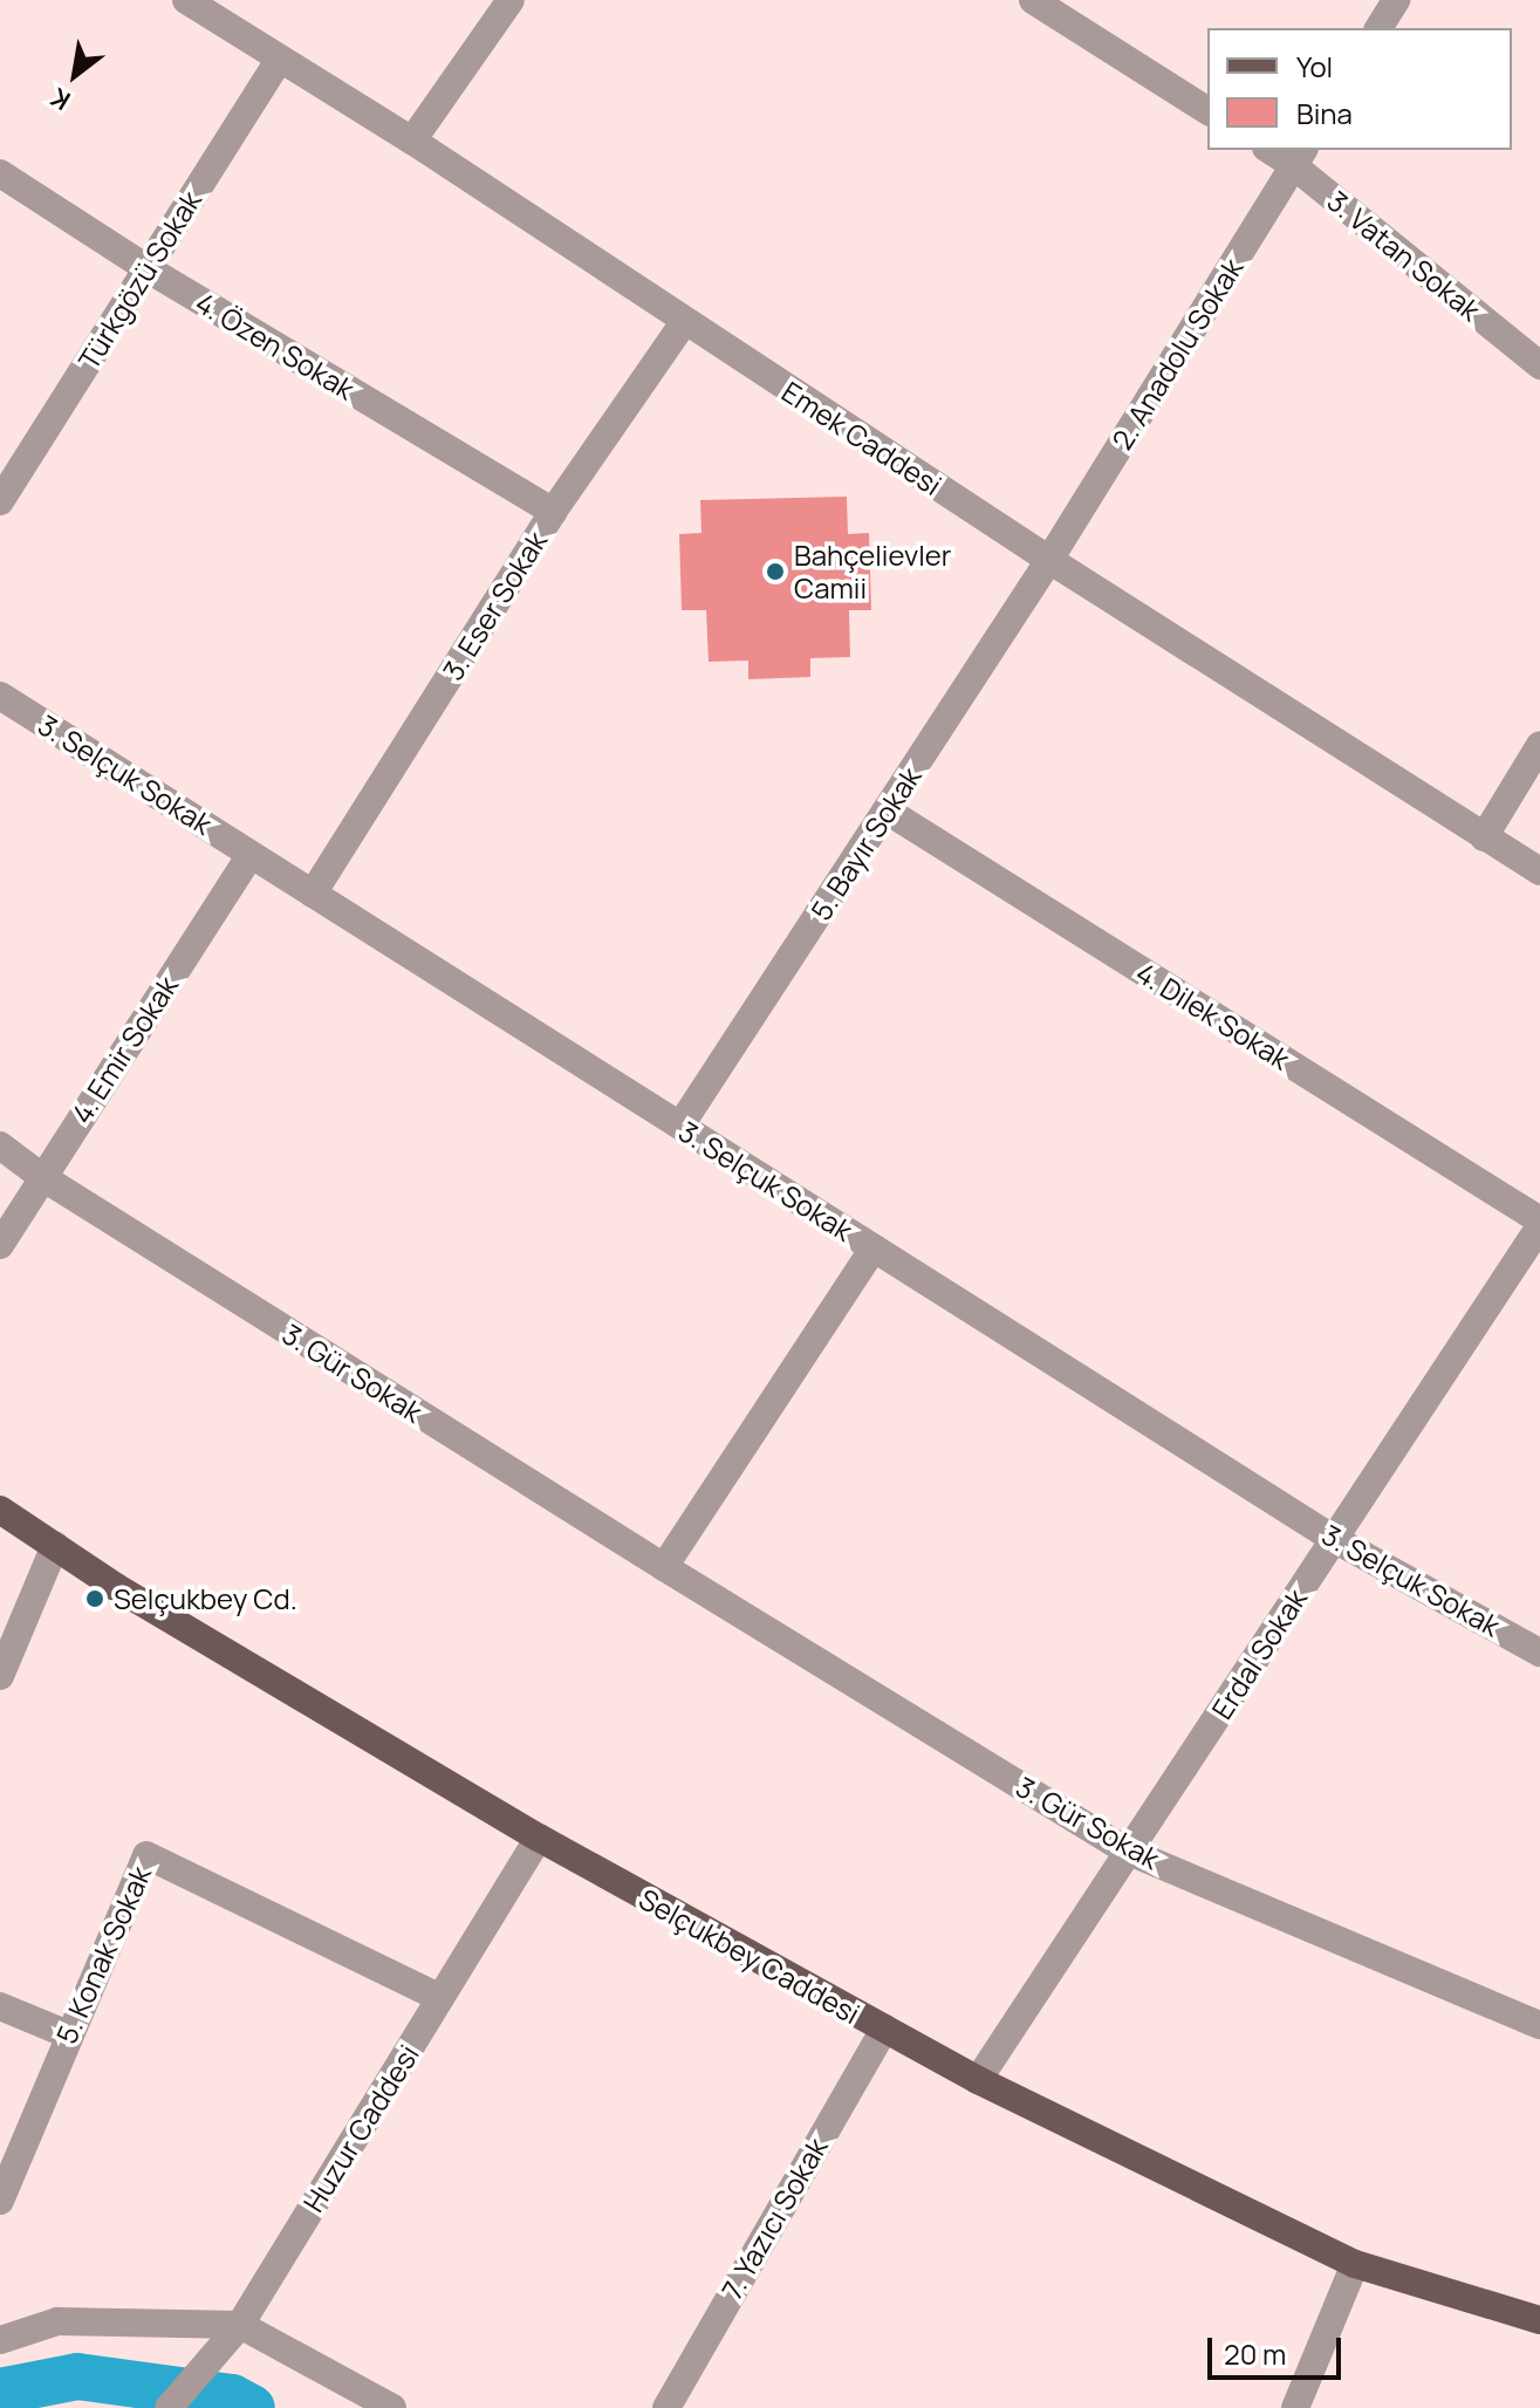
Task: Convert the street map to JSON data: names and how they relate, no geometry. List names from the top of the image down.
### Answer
{
  "streets": {
    "main road": ["Selçukbey Caddesi"],
    "street": [
      "3. Vatan Sokak",
      "Türkgözü Sokak",
      "4. Özen Sokak",
      "2. Anadolu Sokak",
      "Emek Caddesi",
      "3. Eser Sokak",
      "3. Selçuk Sokak",
      "5. Bayır Sokak",
      "4. Dilek Sokak",
      "4. Emir Sokak",
      "3. Gür Sokak",
      "Erdal Sokak",
      "5. Konak Sokak",
      "Huzur Caddesi",
      "7. Yazıcı Sokak"
    ]
  },
  "crossings": [
    ["3. Vatan Sokak", "2. Anadolu Sokak"],
    ["Türkgözü Sokak", "4. Özen Sokak"],
    ["Türkgözü Sokak", "Emek Caddesi"],
    ["4. Özen Sokak", "3. Eser Sokak"],
    ["2. Anadolu Sokak", "Emek Caddesi"],
    ["2. Anadolu Sokak", "5. Bayır Sokak"],
    ["Emek Caddesi", "3. Eser Sokak"],
    ["Emek Caddesi", "5. Bayır Sokak"],
    ["3. Eser Sokak", "3. Selçuk Sokak"],
    ["3. Selçuk Sokak", "5. Bayır Sokak"],
    ["3. Selçuk Sokak", "4. Emir Sokak"],
    ["3. Selçuk Sokak", "Erdal Sokak"],
    ["5. Bayır Sokak", "4. Dilek Sokak"],
    ["4. Dilek Sokak", "Erdal Sokak"],
    ["4. Emir Sokak", "3. Gür Sokak"],
    ["3. Gür Sokak", "Erdal Sokak"],
    ["Erdal Sokak", "Selçukbey Caddesi"],
    ["5. Konak Sokak", "Huzur Caddesi"],
    ["Selçukbey Caddesi", "Huzur Caddesi"],
    ["Selçukbey Caddesi", "7. Yazıcı Sokak"]
  ],
  "places": ["Bahçelievler Camii", "Selçukbey Cd."],
  "legend": ["Yol", "Bina"],
  "scale_bar": "20 m",
  "north": "bottom left"
}
